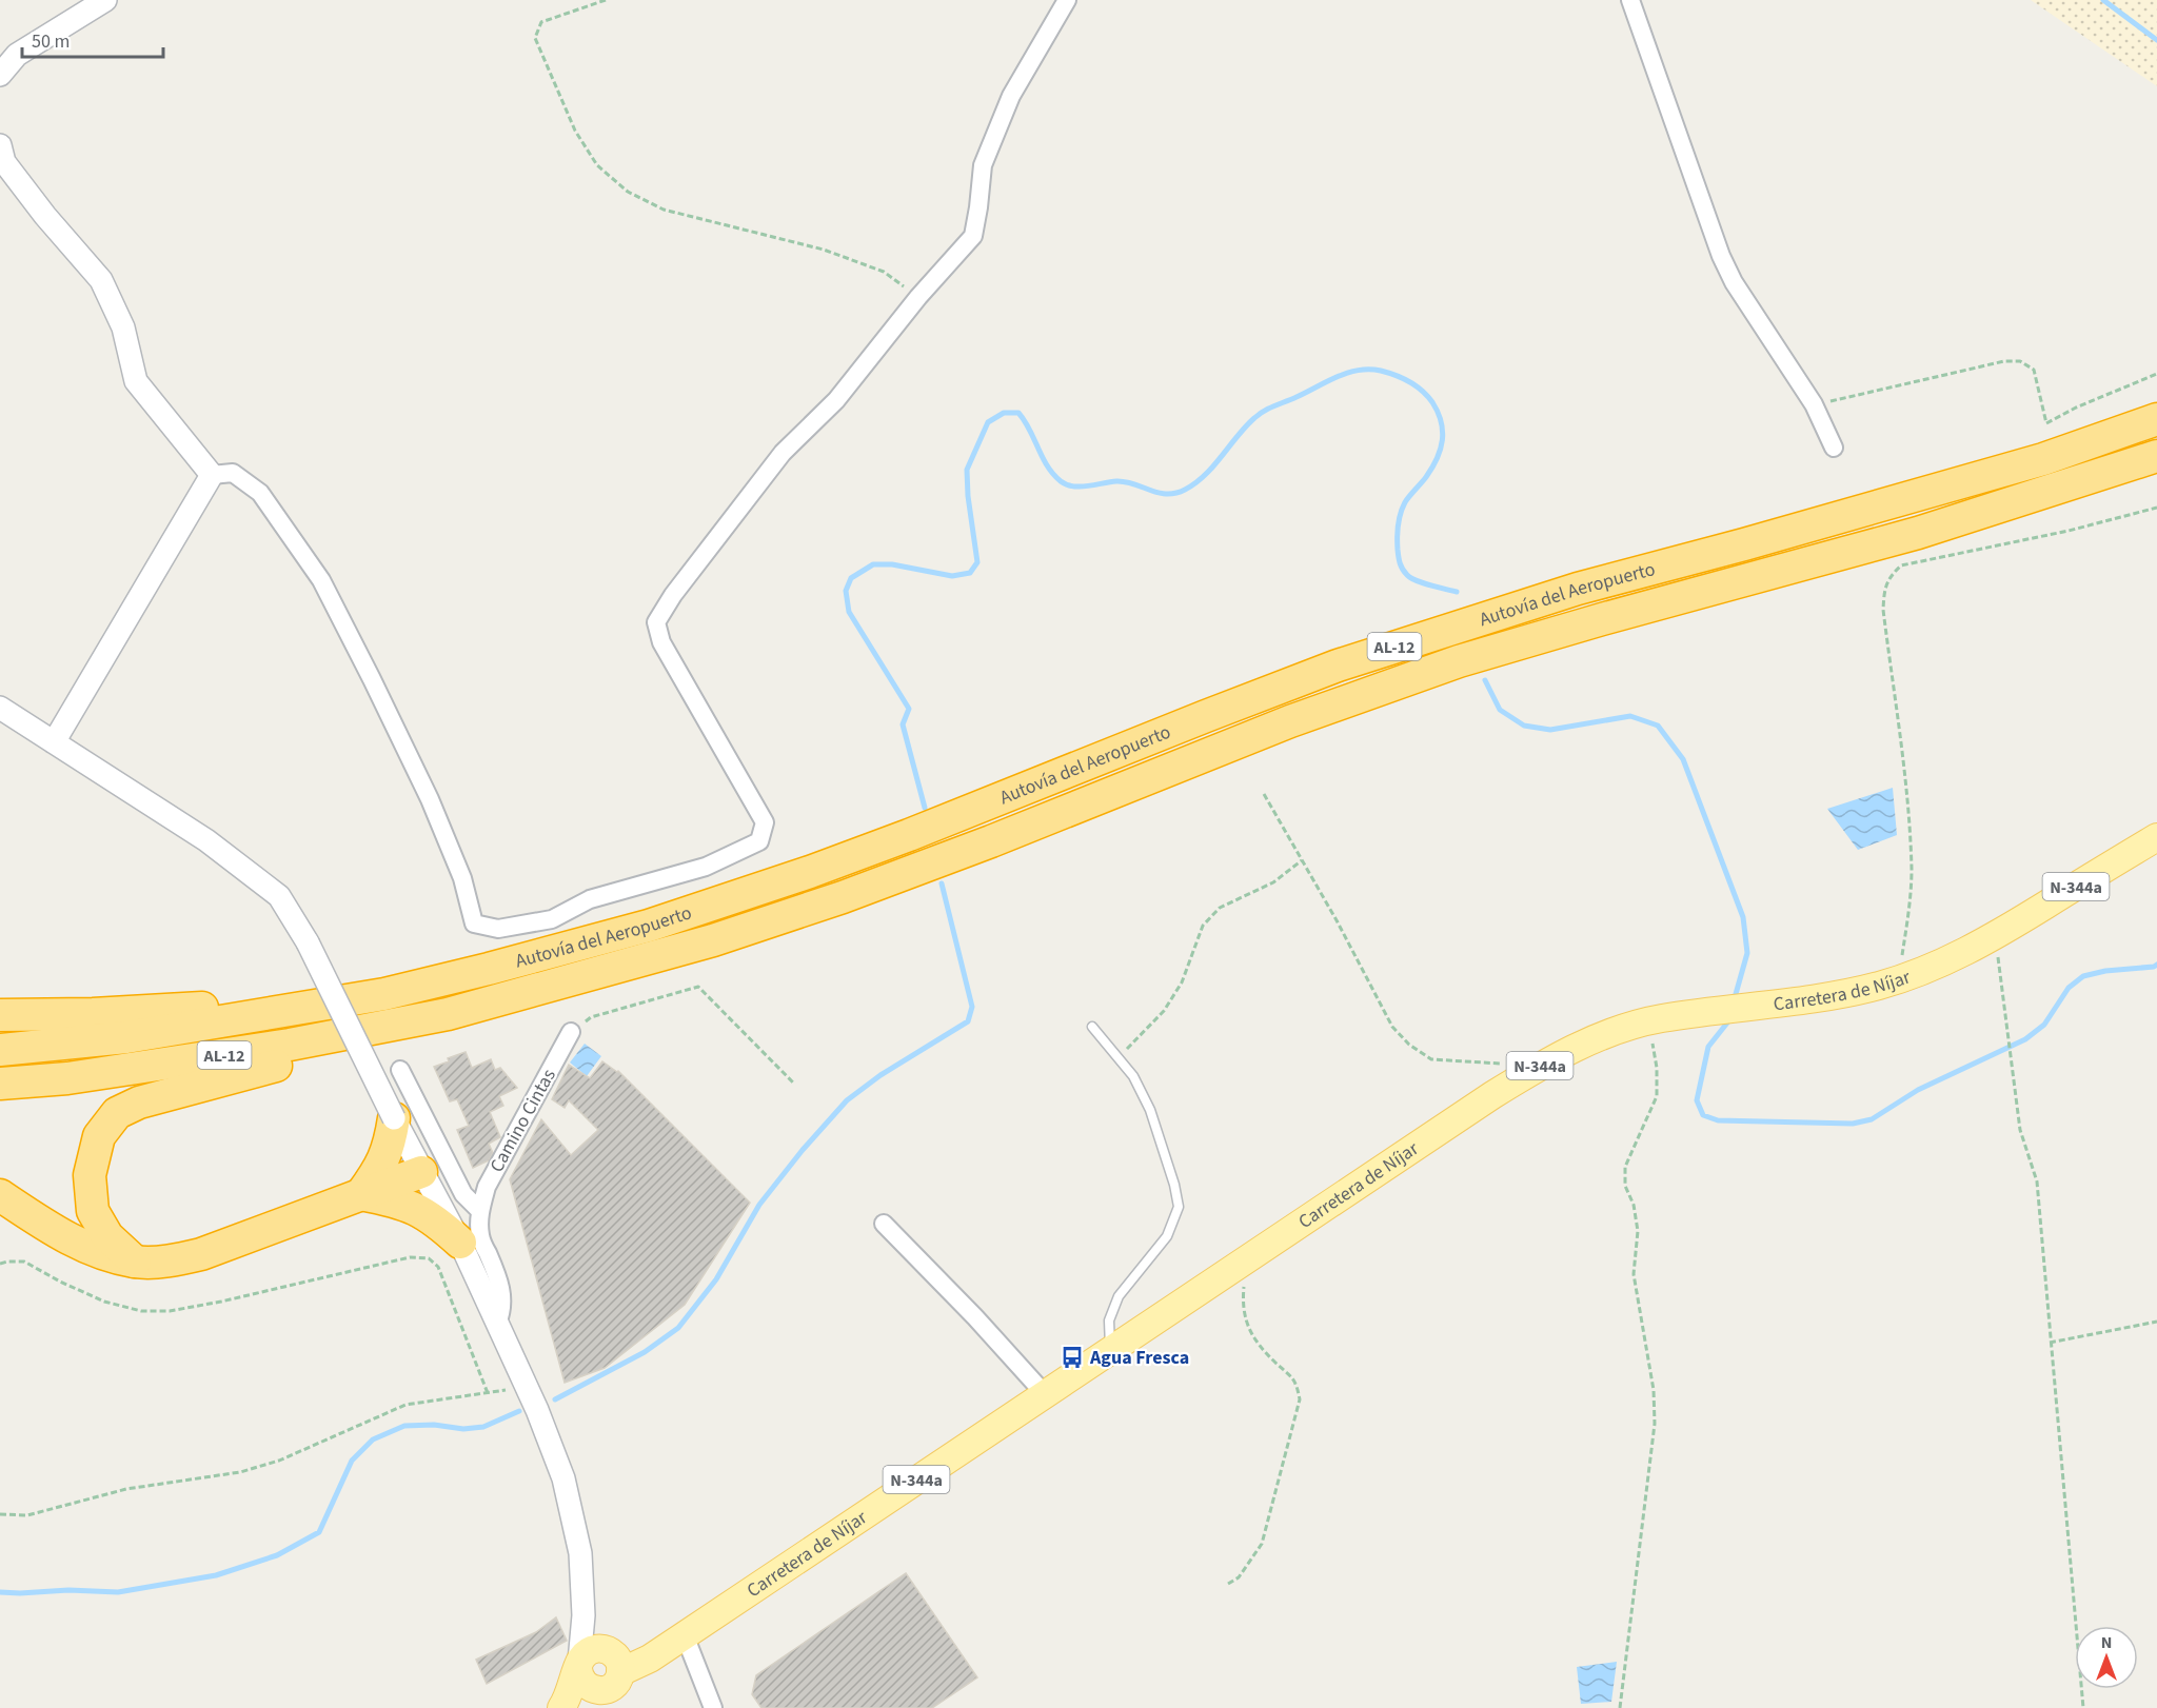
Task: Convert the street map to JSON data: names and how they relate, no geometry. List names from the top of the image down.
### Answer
{
  "streets": {
    "highway": ["Autovía del Aeropuerto", "AL-12"],
    "main road": ["N-344a", "Carretera de Níjar"],
    "street": ["Camino Cintas"]
  },
  "places": {
    "bus stop": ["Agua Fresca"]
  },
  "scale_bar": "50 m",
  "north": "top"
}
